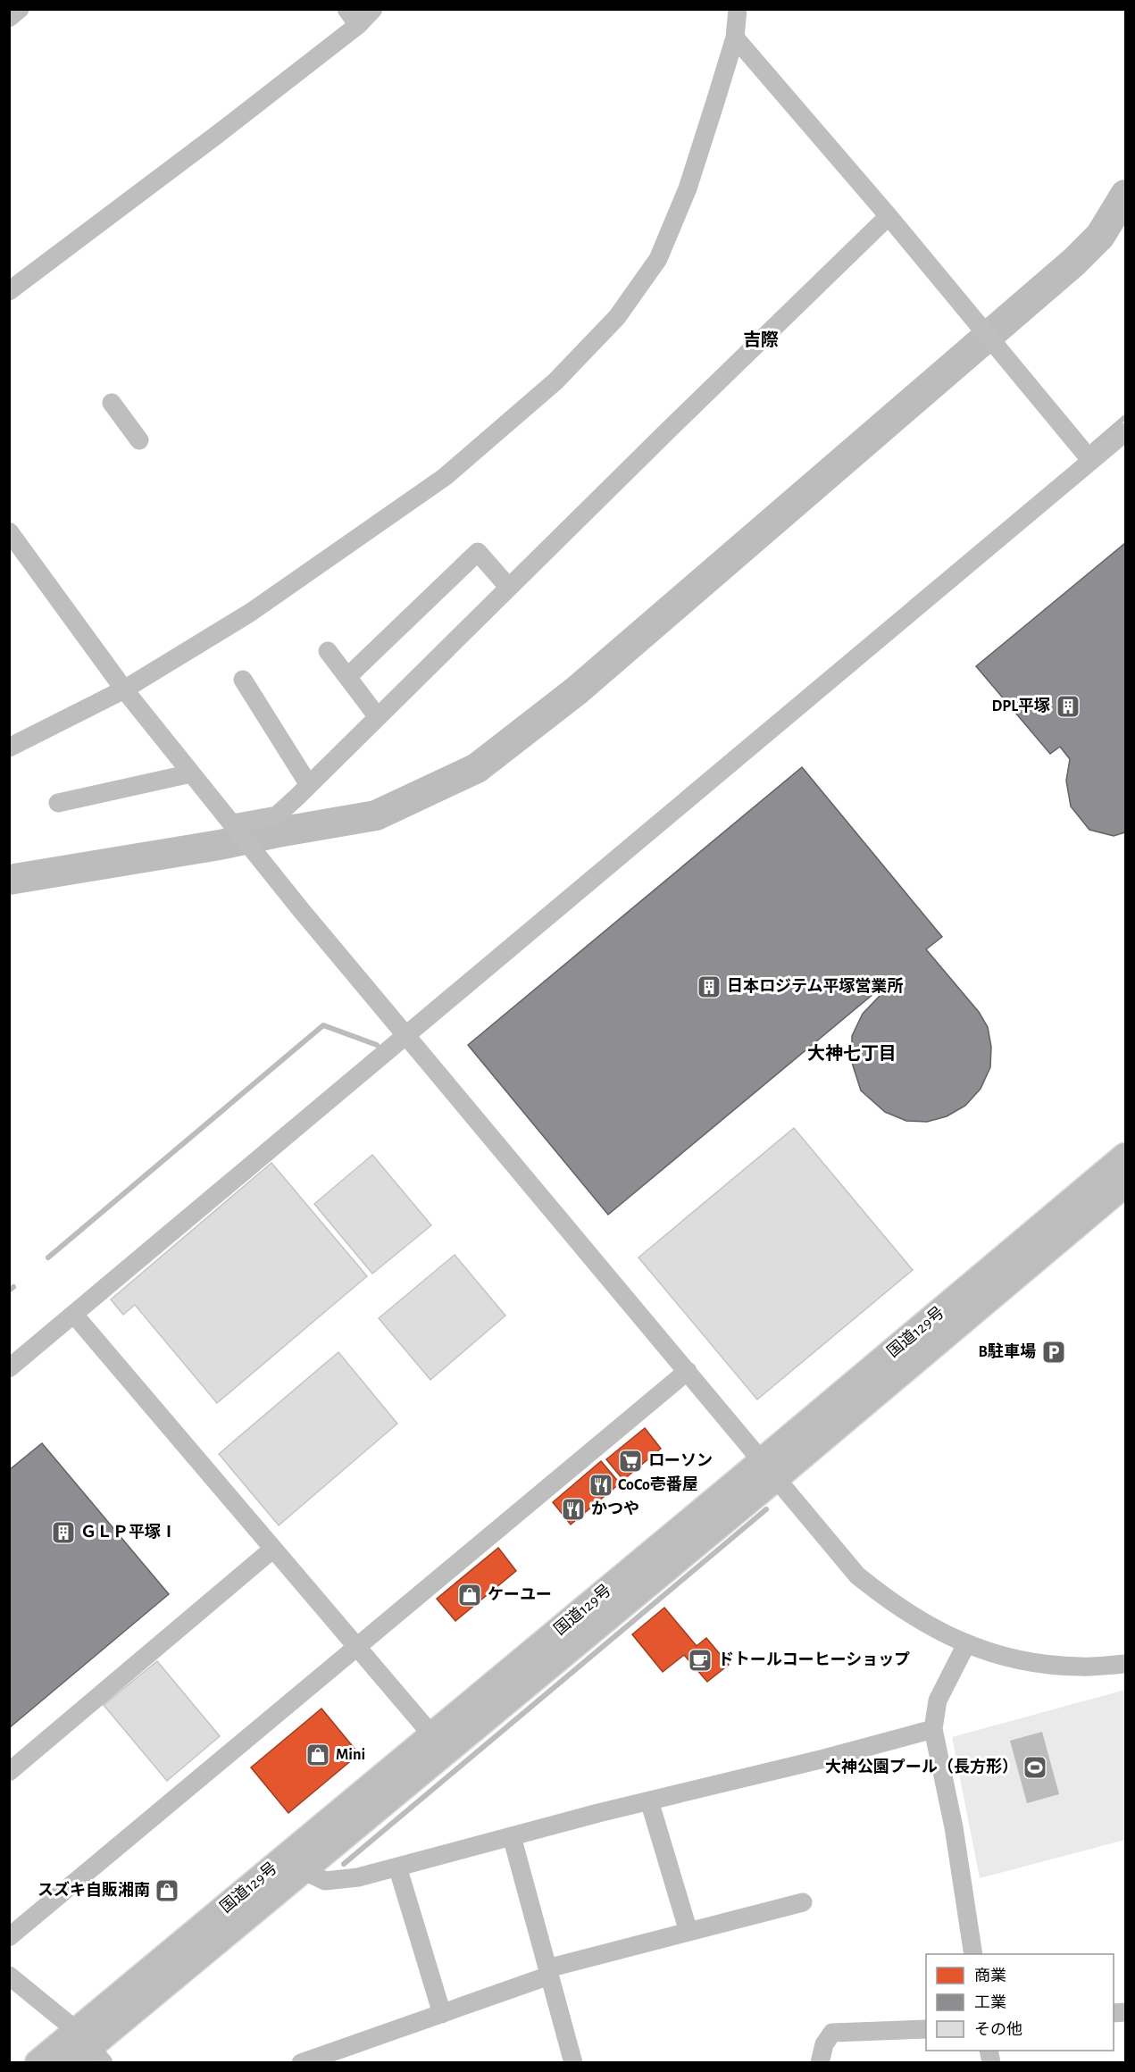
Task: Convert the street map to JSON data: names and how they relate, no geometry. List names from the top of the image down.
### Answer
{
  "streets": {
    "highway": ["国道129号"]
  },
  "districts": ["吉際", "大神七丁目"],
  "places": {
    "building": ["DPL平塚", "日本ロジテム平塚営業所", "ＧＬＰ平塚Ⅰ"],
    "parking": ["B駐車場"],
    "supermarket": ["ローソン"],
    "restaurant": ["CoCo壱番屋", "かつや"],
    "shop": ["ケーユー", "Mini", "スズキ自販湘南"],
    "cafe": ["ドトールコーヒーショップ"],
    "sports": ["大神公園プール（長方形）"]
  },
  "legend": ["商業", "工業", "その他"]
}
